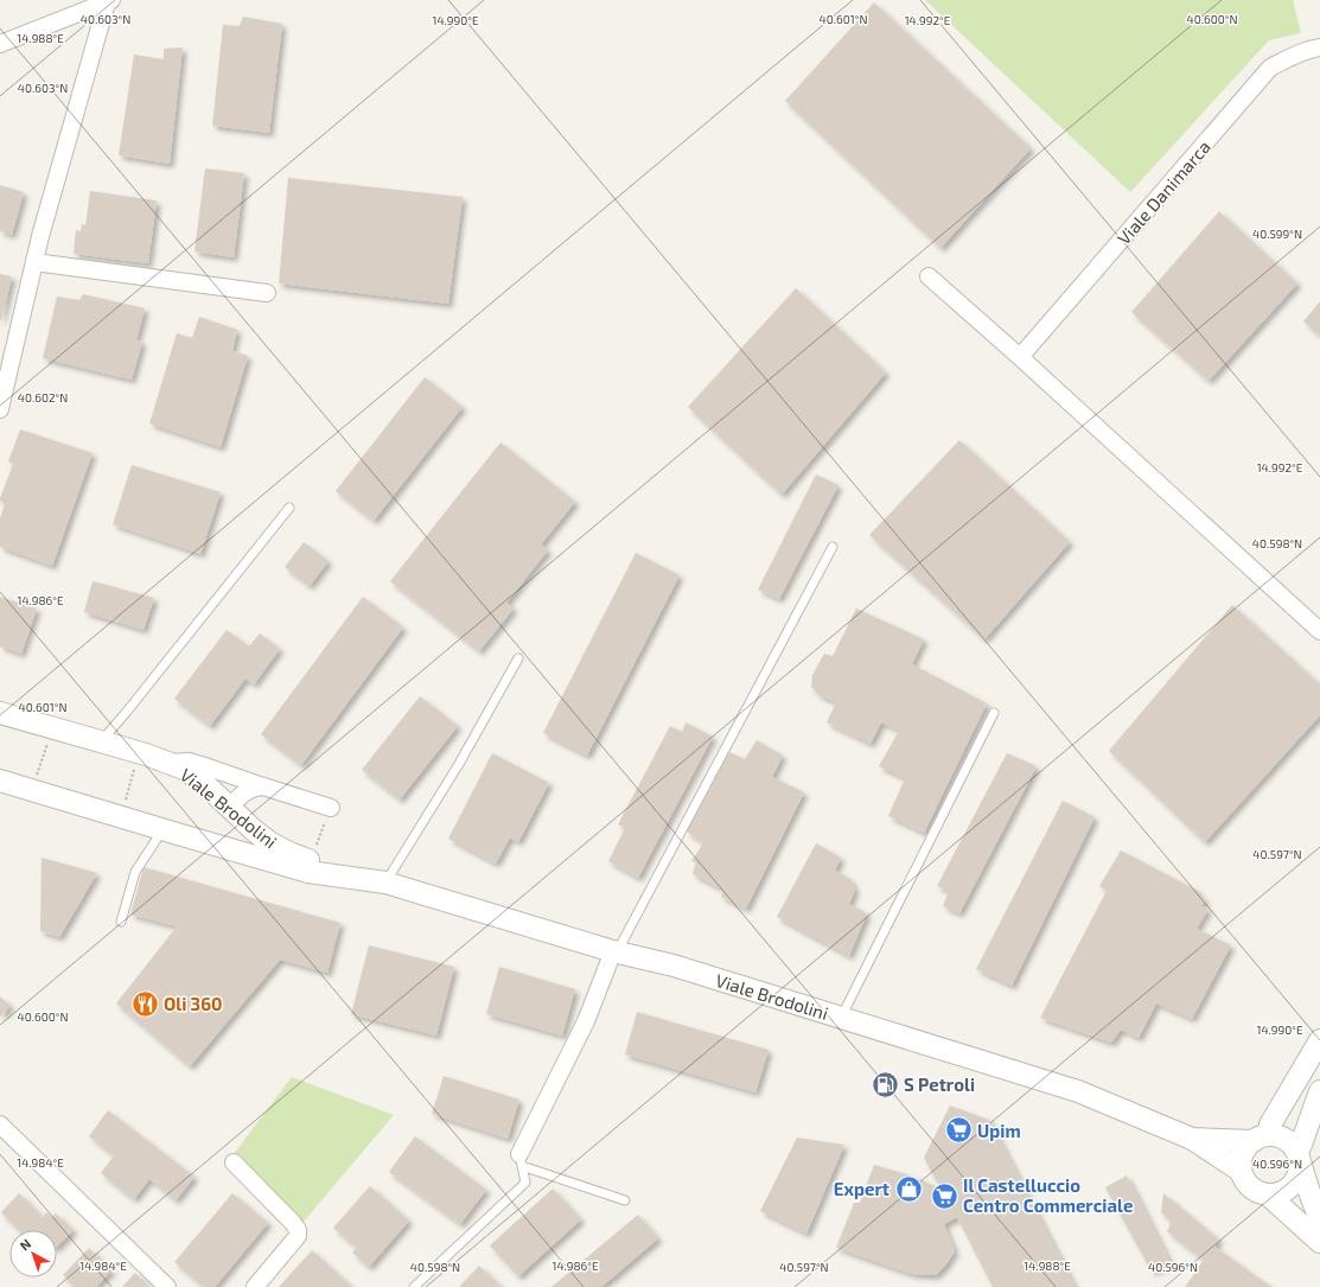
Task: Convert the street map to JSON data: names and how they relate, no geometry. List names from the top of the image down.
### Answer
{
  "streets": {
    "street": ["Viale Danimarca", "Viale Brodolini"]
  },
  "places": {
    "restaurant": ["Oli 360"],
    "fuel station": ["S Petroli"],
    "supermarket": ["Upim", "Il Castelluccio Centro Commerciale"],
    "shop": ["Expert"]
  },
  "north": "top left",
  "coordinates": [
    "40.603°N",
    "40.601°N",
    "40.600°N",
    "14.992°E",
    "14.990°E",
    "14.988°E",
    "40.599°N",
    "40.602°N",
    "40.598°N",
    "14.986°E",
    "40.597°N",
    "14.984°E",
    "40.596°N"
  ]
}
